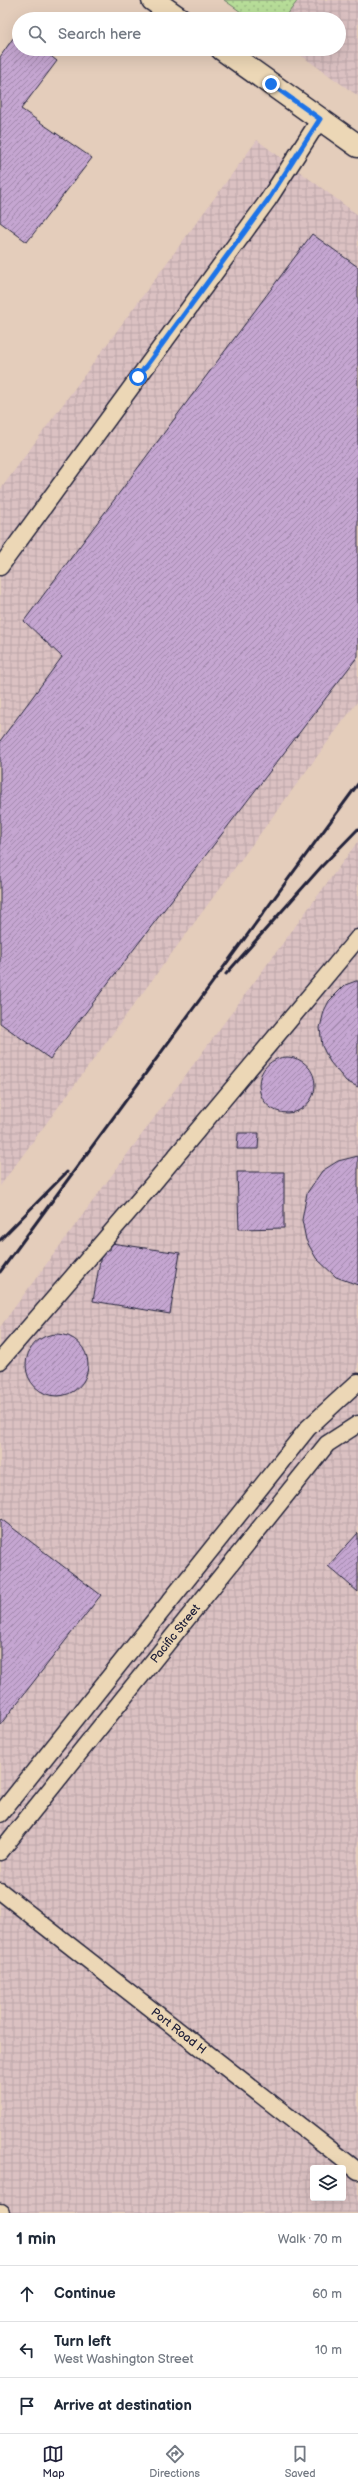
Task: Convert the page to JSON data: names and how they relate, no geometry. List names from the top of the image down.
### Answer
{
  "streets": {
    "lane": ["Pacific Street", "Port Road H"]
  },
  "page": {
    "search": "Search here",
    "heading": ["1 min", "Walk · 70 m"],
    "list": [
      ["Continue", "60 m"],
      ["Turn left", "West Washington Street", "10 m"],
      "Arrive at destination"
    ],
    "nav": ["Map", "Directions", "Saved"]
  }
}
